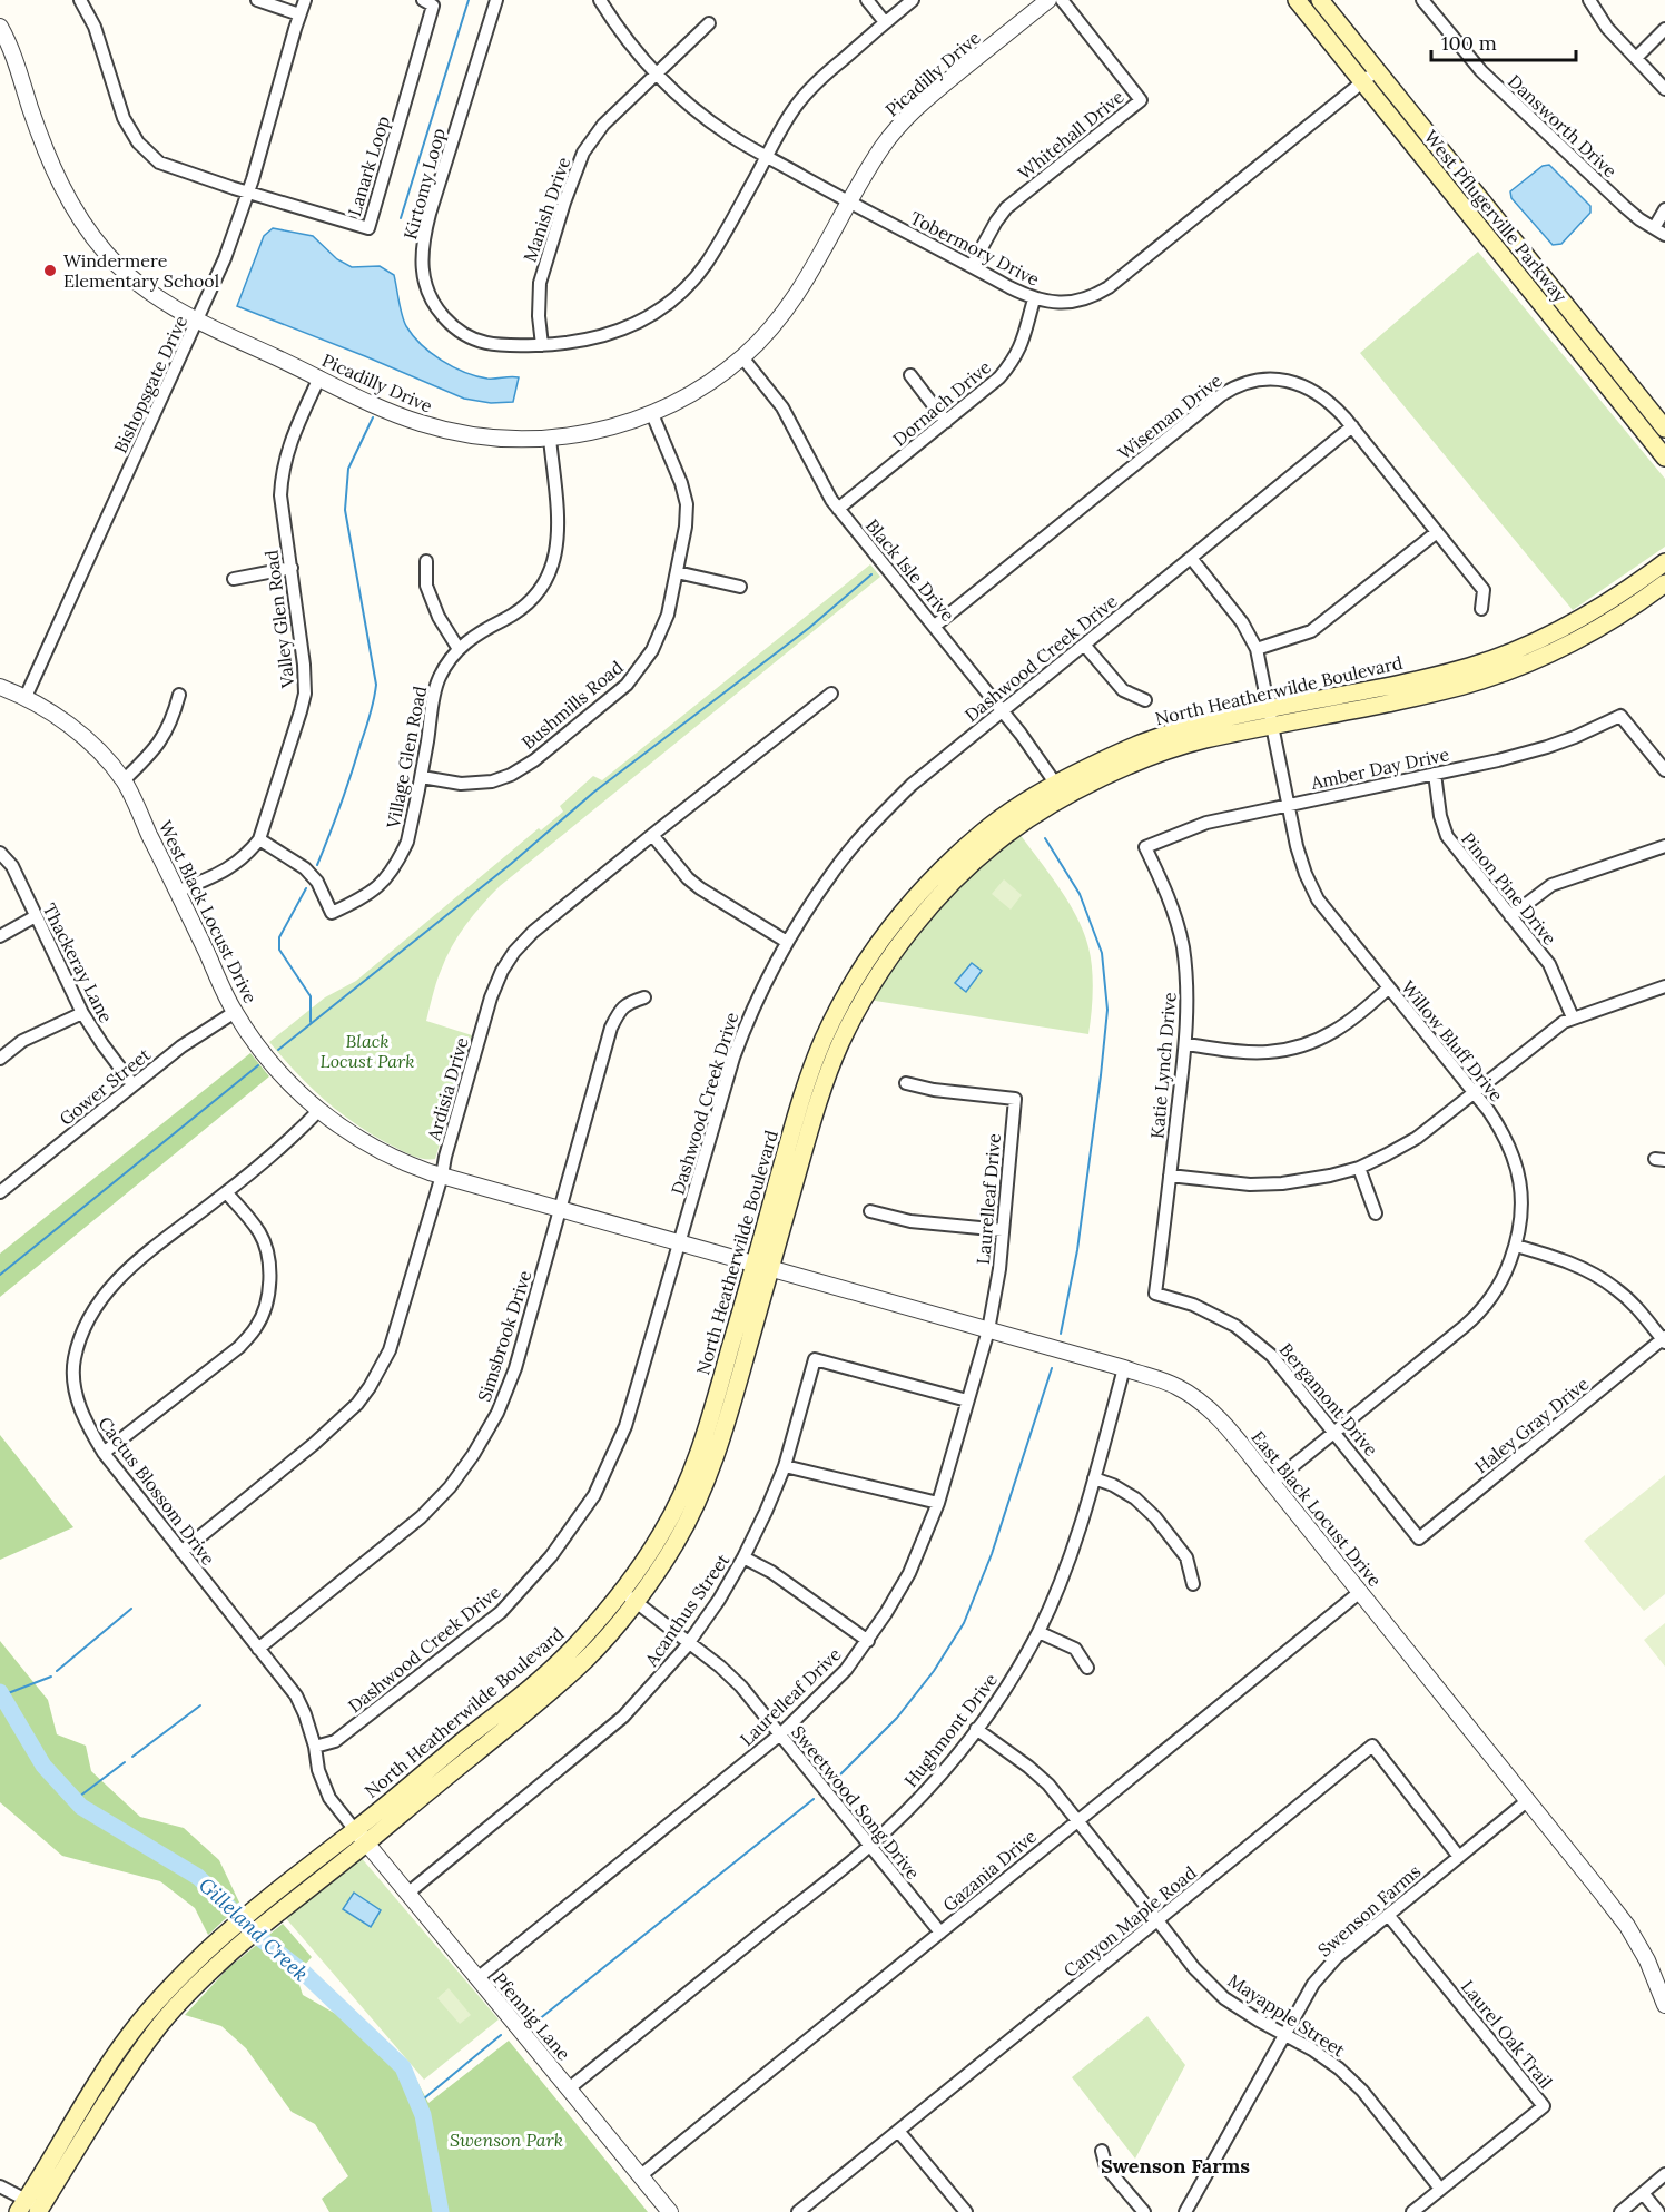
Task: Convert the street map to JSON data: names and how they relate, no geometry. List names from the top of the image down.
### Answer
{
  "streets": {
    "main road": ["West Pflugerville Parkway", "North Heatherwilde Boulevard"],
    "street": [
      "Picadilly Drive",
      "Dansworth Drive",
      "Whitehall Drive",
      "Lanark Loop",
      "Kirtomy Loop",
      "Manish Drive",
      "Tobermory Drive",
      "Bishopsgate Drive",
      "Dornach Drive",
      "Wiseman Drive",
      "Black Isle Drive",
      "Valley Glen Road",
      "Dashwood Creek Drive",
      "Bushmills Road",
      "Village Glen Road",
      "Amber Day Drive",
      "Pinon Pine Drive",
      "West Black Locust Drive",
      "Thackeray Lane",
      "Willow Bluff Drive",
      "Katie Lynch Drive",
      "Gower Street",
      "Ardisia Drive",
      "Laurelleaf Drive",
      "Simsbrook Drive",
      "Bergamont Drive",
      "Haley Gray Drive",
      "Cactus Blossom Drive",
      "East Black Locust Drive",
      "Acanthus Street",
      "Hughmont Drive",
      "Sweetwood Song Drive",
      "Gazania Drive",
      "Swenson Farms",
      "Canyon Maple Road",
      "Mayapple Street",
      "Pfennig Lane",
      "Laurel Oak Trail"
    ]
  },
  "crossings": [
    ["Picadilly Drive", "Tobermory Drive"],
    ["Picadilly Drive", "Bishopsgate Drive"],
    ["Picadilly Drive", "Black Isle Drive"],
    ["Picadilly Drive", "Valley Glen Road"],
    ["Picadilly Drive", "Bushmills Road"],
    ["Picadilly Drive", "Village Glen Road"],
    ["Whitehall Drive", "Tobermory Drive"],
    ["Lanark Loop", "Bishopsgate Drive"],
    ["Kirtomy Loop", "Manish Drive"],
    ["Kirtomy Loop", "Tobermory Drive"],
    ["Manish Drive", "Tobermory Drive"],
    ["West Pflugerville Parkway", "Tobermory Drive"],
    ["Tobermory Drive", "Dornach Drive"],
    ["Bishopsgate Drive", "West Black Locust Drive"],
    ["Dornach Drive", "Black Isle Drive"],
    ["Wiseman Drive", "Black Isle Drive"],
    ["Wiseman Drive", "Dashwood Creek Drive"],
    ["Black Isle Drive", "Dashwood Creek Drive"],
    ["Black Isle Drive", "North Heatherwilde Boulevard"],
    ["Valley Glen Road", "Village Glen Road"],
    ["Valley Glen Road", "West Black Locust Drive"],
    ["Dashwood Creek Drive", "West Black Locust Drive"],
    ["Dashwood Creek Drive", "Willow Bluff Drive"],
    ["Dashwood Creek Drive", "Cactus Blossom Drive"],
    ["North Heatherwilde Boulevard", "West Black Locust Drive"],
    ["North Heatherwilde Boulevard", "Willow Bluff Drive"],
    ["North Heatherwilde Boulevard", "Cactus Blossom Drive"],
    ["North Heatherwilde Boulevard", "East Black Locust Drive"],
    ["North Heatherwilde Boulevard", "Sweetwood Song Drive"],
    ["North Heatherwilde Boulevard", "Pfennig Lane"],
    ["Bushmills Road", "Village Glen Road"],
    ["Amber Day Drive", "Pinon Pine Drive"],
    ["Amber Day Drive", "Willow Bluff Drive"],
    ["Amber Day Drive", "Katie Lynch Drive"],
    ["West Black Locust Drive", "Gower Street"],
    ["West Black Locust Drive", "Ardisia Drive"],
    ["West Black Locust Drive", "Simsbrook Drive"],
    ["West Black Locust Drive", "Cactus Blossom Drive"],
    ["West Black Locust Drive", "East Black Locust Drive"],
    ["Thackeray Lane", "Gower Street"],
    ["Willow Bluff Drive", "Bergamont Drive"],
    ["Willow Bluff Drive", "East Black Locust Drive"],
    ["Katie Lynch Drive", "Bergamont Drive"],
    ["Ardisia Drive", "Cactus Blossom Drive"],
    ["Laurelleaf Drive", "East Black Locust Drive"],
    ["Laurelleaf Drive", "Acanthus Street"],
    ["Laurelleaf Drive", "Sweetwood Song Drive"],
    ["Laurelleaf Drive", "Pfennig Lane"],
    ["Simsbrook Drive", "Cactus Blossom Drive"],
    ["Bergamont Drive", "Haley Gray Drive"],
    ["Cactus Blossom Drive", "Pfennig Lane"],
    ["East Black Locust Drive", "Hughmont Drive"],
    ["East Black Locust Drive", "Gazania Drive"],
    ["East Black Locust Drive", "Swenson Farms"],
    ["Acanthus Street", "Sweetwood Song Drive"],
    ["Acanthus Street", "Pfennig Lane"],
    ["Hughmont Drive", "Sweetwood Song Drive"],
    ["Hughmont Drive", "Mayapple Street"],
    ["Hughmont Drive", "Pfennig Lane"],
    ["Sweetwood Song Drive", "Gazania Drive"],
    ["Gazania Drive", "Mayapple Street"],
    ["Gazania Drive", "Pfennig Lane"],
    ["Swenson Farms", "Canyon Maple Road"],
    ["Swenson Farms", "Mayapple Street"],
    ["Swenson Farms", "Laurel Oak Trail"],
    ["Canyon Maple Road", "Mayapple Street"],
    ["Mayapple Street", "Laurel Oak Trail"]
  ],
  "districts": ["Swenson Farms"],
  "water": ["Gilleland Creek"],
  "parks": ["Black Locust Park", "Swenson Park"],
  "places": ["Windermere Elementary School"],
  "scale_bar": "100 m"
}
